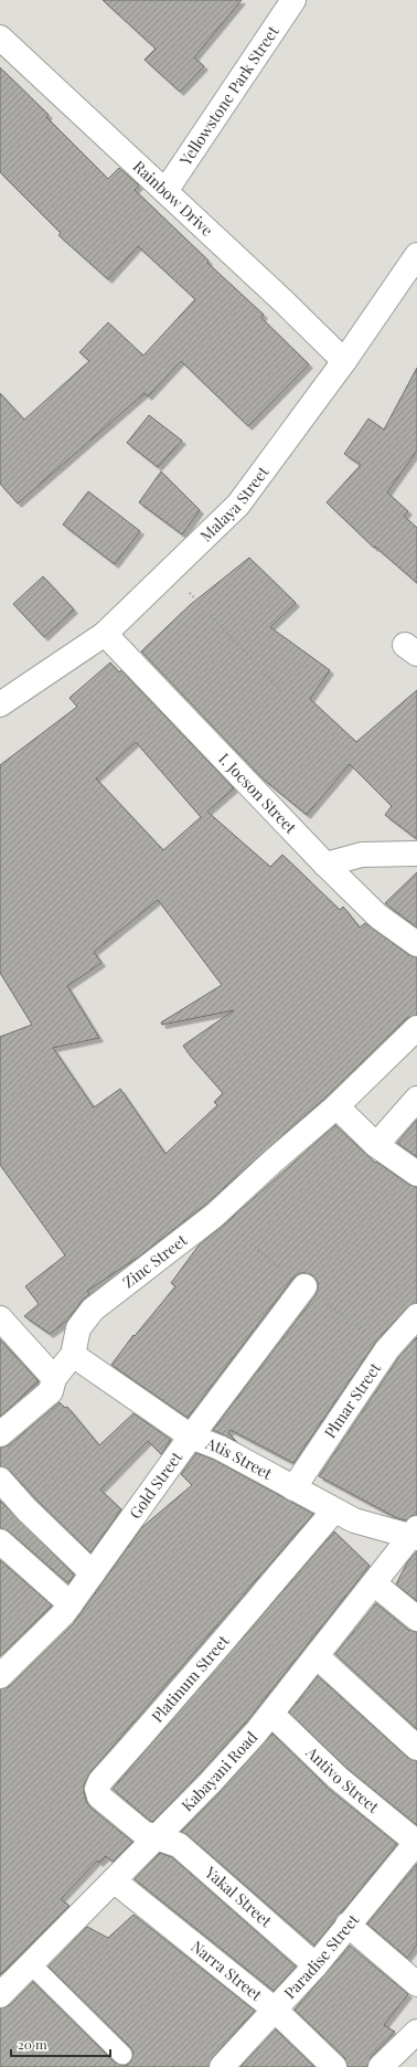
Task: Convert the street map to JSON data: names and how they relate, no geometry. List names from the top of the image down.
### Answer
{
  "streets": {
    "street": [
      "Yellowstone Park Street",
      "Rainbow Drive",
      "Malaya Street",
      "I. Jocson Street",
      "Zinc Street",
      "Plmar Street",
      "Atis Street",
      "Gold Street",
      "Platinum Street",
      "Kabayani Road",
      "Antivo Street",
      "Yakal Street",
      "Paradise Street",
      "Narra Street"
    ]
  },
  "crossings": [
    ["Yellowstone Park Street", "Rainbow Drive"],
    ["Rainbow Drive", "Malaya Street"],
    ["Malaya Street", "I. Jocson Street"],
    ["Zinc Street", "Atis Street"],
    ["Plmar Street", "Atis Street"],
    ["Atis Street", "Gold Street"],
    ["Atis Street", "Platinum Street"],
    ["Atis Street", "Kabayani Road"],
    ["Platinum Street", "Kabayani Road"],
    ["Platinum Street", "Yakal Street"],
    ["Kabayani Road", "Antivo Street"],
    ["Kabayani Road", "Yakal Street"],
    ["Kabayani Road", "Narra Street"],
    ["Antivo Street", "Paradise Street"],
    ["Yakal Street", "Paradise Street"],
    ["Paradise Street", "Narra Street"]
  ],
  "scale_bar": "20 m"
}
